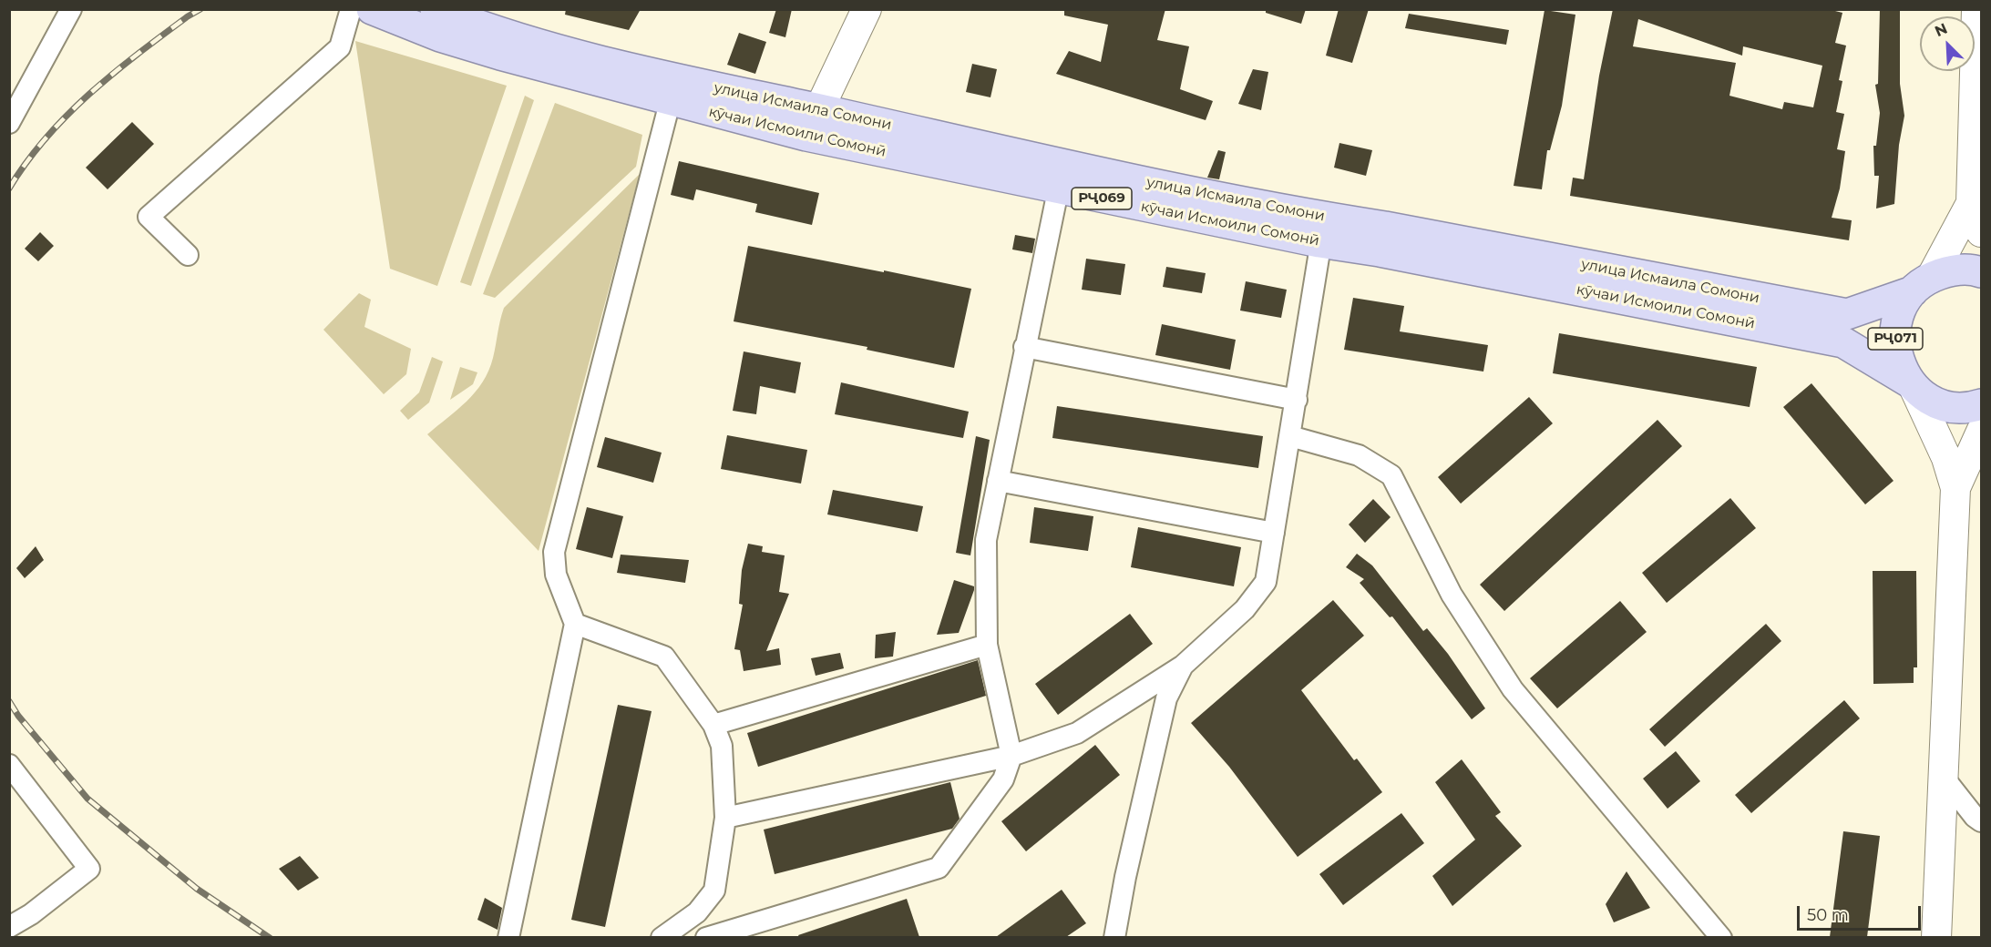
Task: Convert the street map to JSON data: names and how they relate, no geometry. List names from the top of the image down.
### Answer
{
  "streets": {
    "main road": [
      "улица Исмаила Сомони",
      "кӯчаи Исмоили Сомонӣ",
      "РҶ069",
      "РҶ071"
    ]
  },
  "crossings": [
    ["улица Исмаила Сомони", "кӯчаи Исмоили Сомонӣ"],
    ["улица Исмаила Сомони", "РҶ071"],
    ["кӯчаи Исмоили Сомонӣ", "РҶ071"]
  ],
  "scale_bar": "50 m",
  "north": "top left"
}
